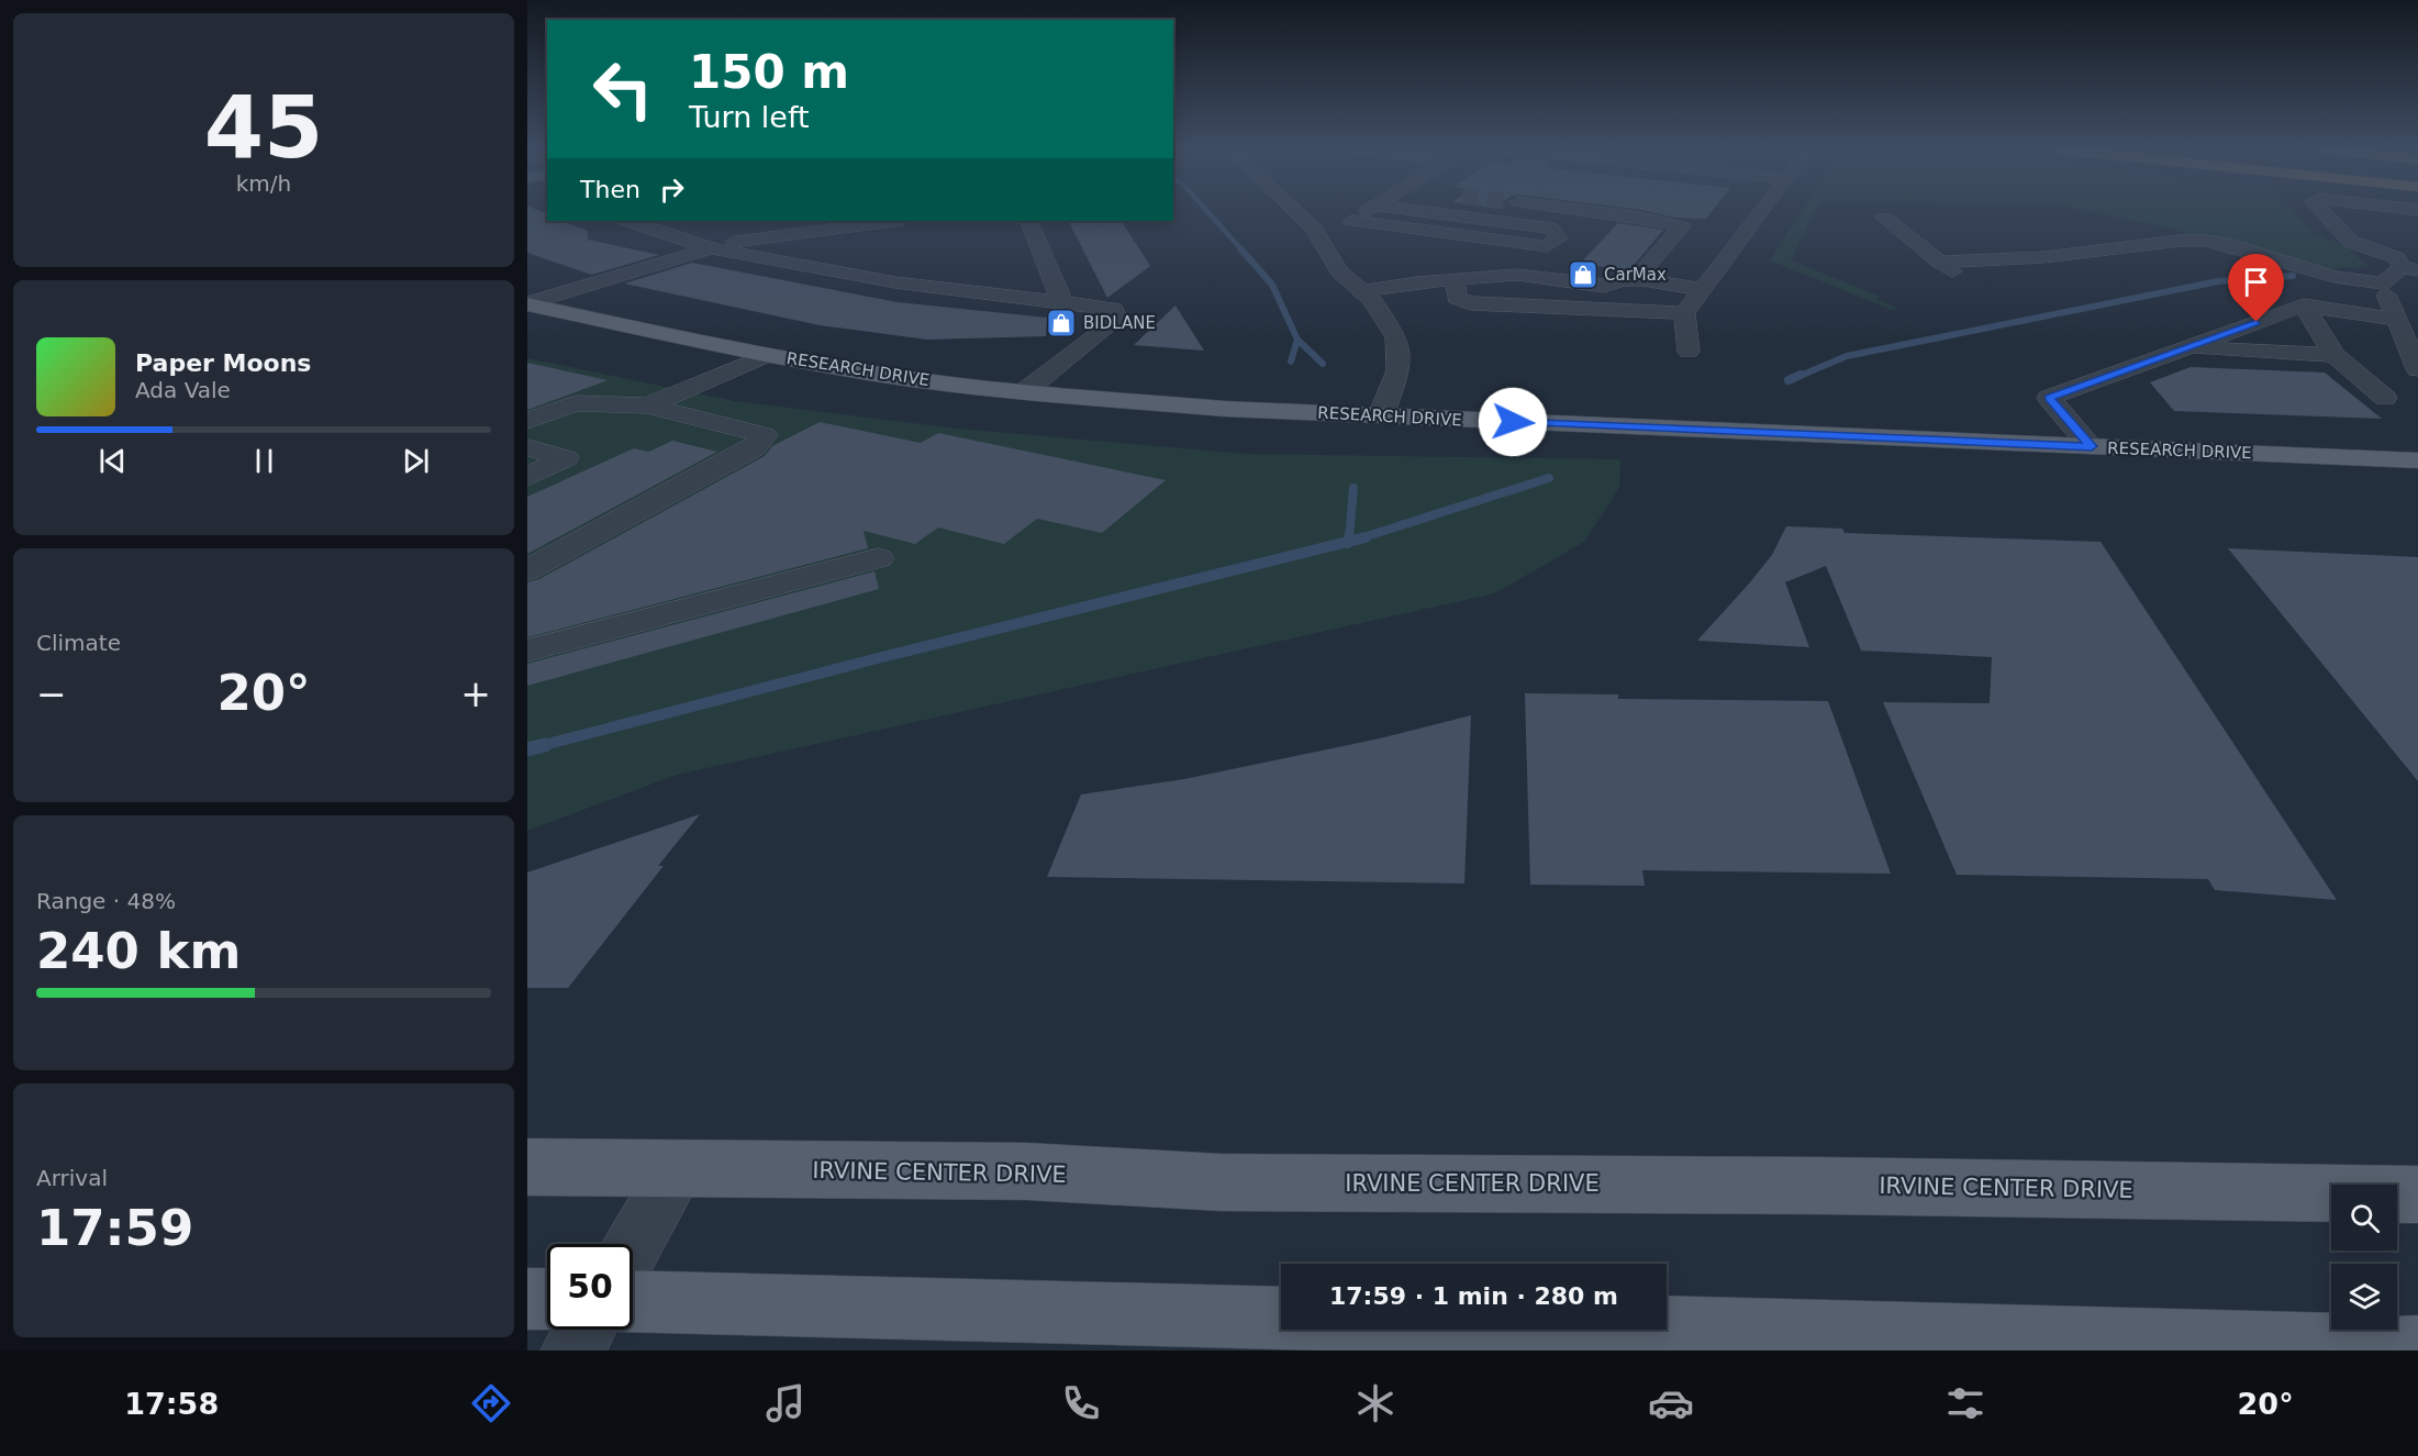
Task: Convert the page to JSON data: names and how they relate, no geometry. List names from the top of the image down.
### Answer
{
  "streets": {
    "main road": ["RESEARCH DRIVE", "IRVINE CENTER DRIVE"]
  },
  "places": {
    "shop": ["CarMax", "BIDLANE"]
  },
  "page": {
    "tile": [
      ["45", "km/h"],
      "Climate",
      ["Range · 48%", "240 km"],
      ["Arrival", "17:59"]
    ],
    "turn": ["150 m", "Turn left"],
    "then": "Then",
    "song": ["Paper Moons", "Ada Vale"],
    "heat": ["−", "20°", "+"],
    "limit": "50",
    "trip": "17:59 · 1 min · 280 m",
    "tabs": ["17:58", "20°"]
  }
}
